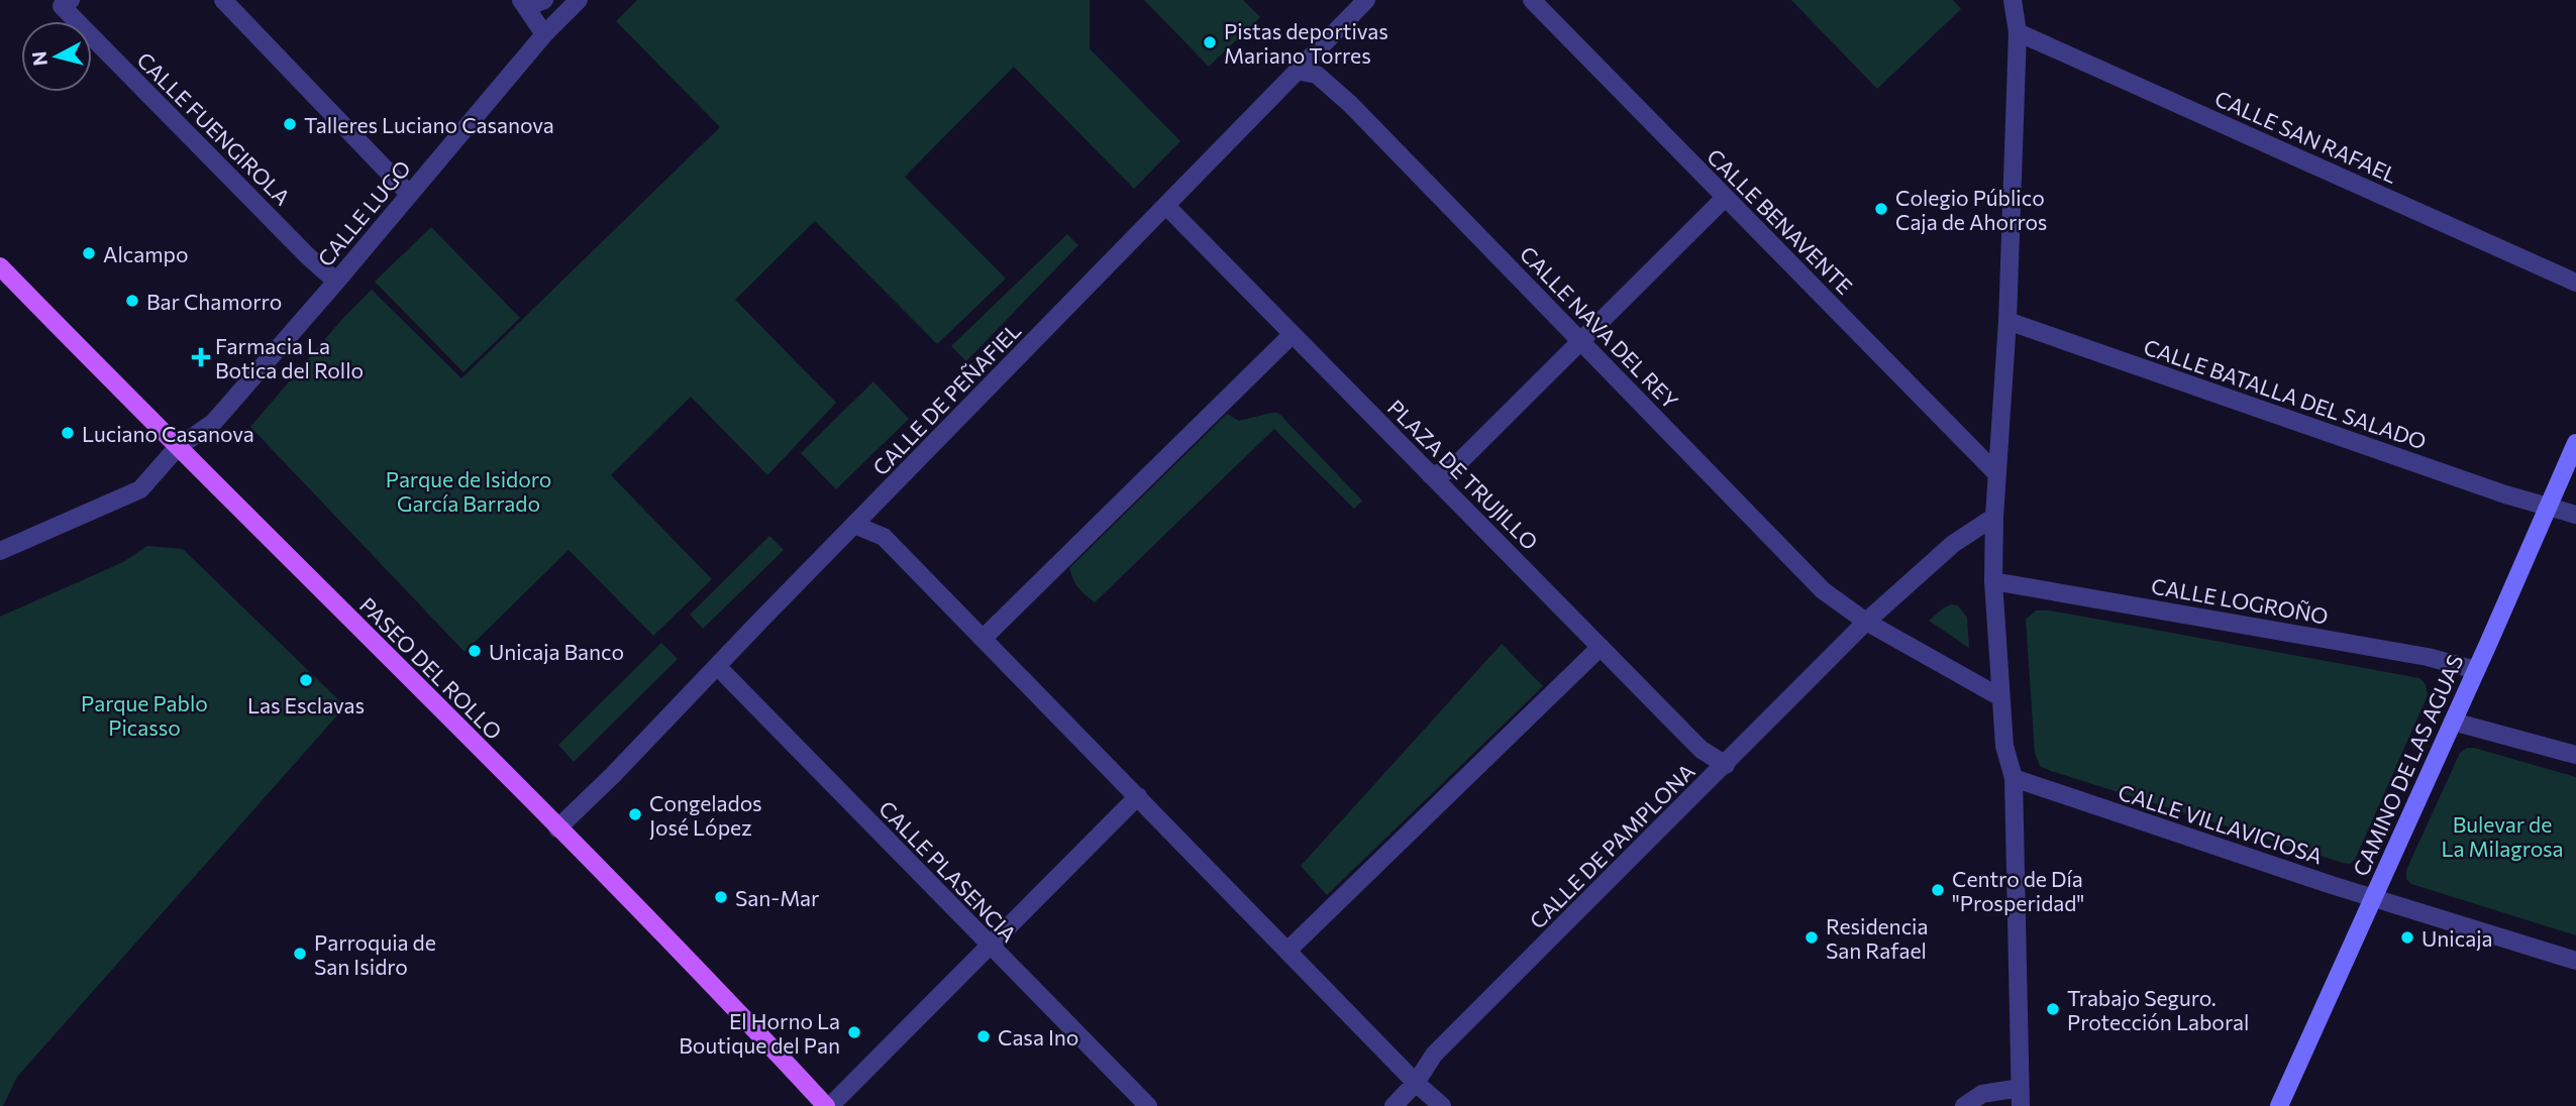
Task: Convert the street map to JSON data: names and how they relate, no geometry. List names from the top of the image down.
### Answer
{
  "streets": {
    "main road": ["PASEO DEL ROLLO", "CAMINO DE LAS AGUAS"],
    "street": [
      "CALLE FUENGIROLA",
      "CALLE SAN RAFAEL",
      "CALLE LUGO",
      "CALLE BENAVENTE",
      "CALLE NAVA DEL REY",
      "CALLE BATALLA DEL SALADO",
      "CALLE DE PEÑAFIEL",
      "PLAZA DE TRUJILLO",
      "CALLE LOGROÑO",
      "CALLE VILLAVICIOSA",
      "CALLE DE PAMPLONA",
      "CALLE PLASENCIA"
    ]
  },
  "crossings": [
    ["CALLE FUENGIROLA", "CALLE LUGO"],
    ["CALLE LUGO", "PASEO DEL ROLLO"],
    ["CALLE NAVA DEL REY", "CALLE DE PEÑAFIEL"],
    ["CALLE NAVA DEL REY", "CALLE DE PAMPLONA"],
    ["CALLE BATALLA DEL SALADO", "CAMINO DE LAS AGUAS"],
    ["CALLE DE PEÑAFIEL", "PLAZA DE TRUJILLO"],
    ["CALLE DE PEÑAFIEL", "PASEO DEL ROLLO"],
    ["CALLE DE PEÑAFIEL", "CALLE PLASENCIA"],
    ["PLAZA DE TRUJILLO", "CALLE DE PAMPLONA"],
    ["CALLE LOGROÑO", "CAMINO DE LAS AGUAS"],
    ["CAMINO DE LAS AGUAS", "CALLE VILLAVICIOSA"]
  ],
  "parks": ["Parque de Isidoro García Barrado", "Parque Pablo Picasso", "Bulevar de La Milagrosa"],
  "places": {
    "other": [
      "Pistas deportivas Mariano Torres",
      "Talleres Luciano Casanova",
      "Colegio Público Caja de Ahorros",
      "Alcampo",
      "Bar Chamorro",
      "Luciano Casanova",
      "Unicaja Banco",
      "Las Esclavas",
      "Congelados José López",
      "Centro de Día \"Prosperidad\"",
      "San-Mar",
      "Residencia San Rafael",
      "Unicaja",
      "Parroquia de San Isidro",
      "Trabajo Seguro. Protección Laboral",
      "El Horno La Boutique del Pan",
      "Casa Ino"
    ],
    "health": ["Farmacia La Botica del Rollo"]
  },
  "north": "left"
}
